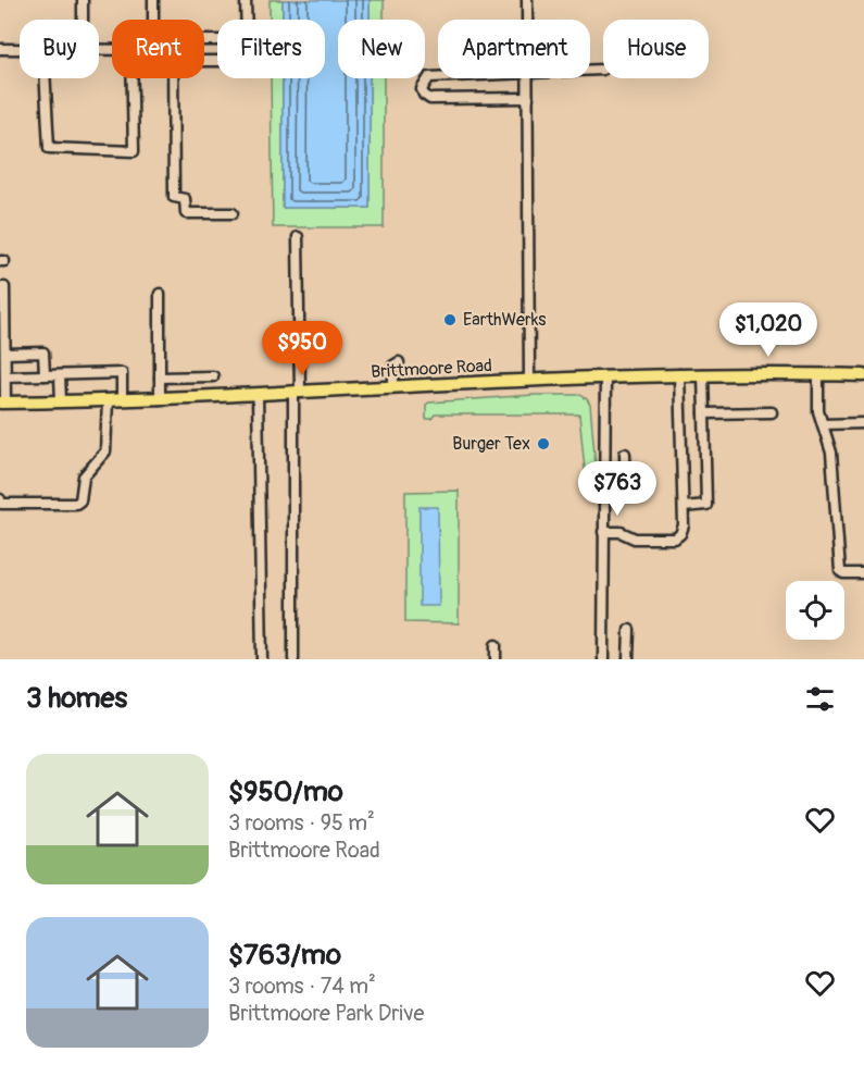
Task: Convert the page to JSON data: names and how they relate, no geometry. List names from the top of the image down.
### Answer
{
  "streets": {
    "main road": ["Brittmoore Road"]
  },
  "places": ["EarthWerks", "Burger Tex"],
  "page": {
    "chip": [
      "Buy",
      "Rent",
      "Filters",
      "New",
      "Apartment",
      "House"
    ],
    "price": ["$1,020", "$950", "$763"],
    "heading": "3 homes",
    "list": [
      {
        "name": "$950/mo",
        "note": "3 rooms · 95 m² · Brittmoore Road"
      },
      {
        "name": "$763/mo",
        "note": "3 rooms · 74 m² · Brittmoore Park Drive"
      }
    ]
  }
}
